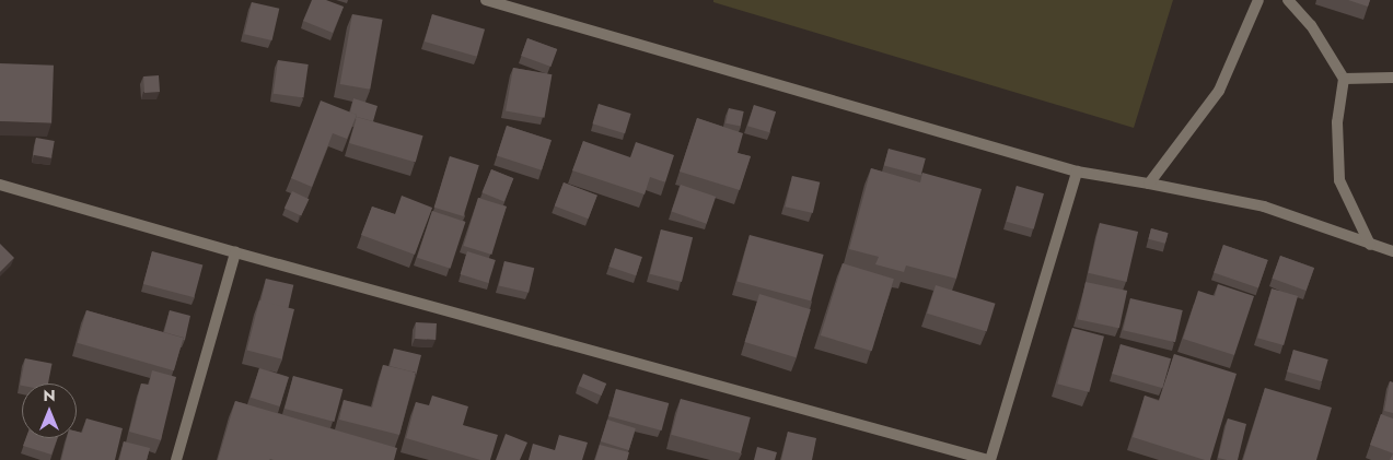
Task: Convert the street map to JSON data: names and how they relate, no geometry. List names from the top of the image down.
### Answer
{
  "north": "top"
}
